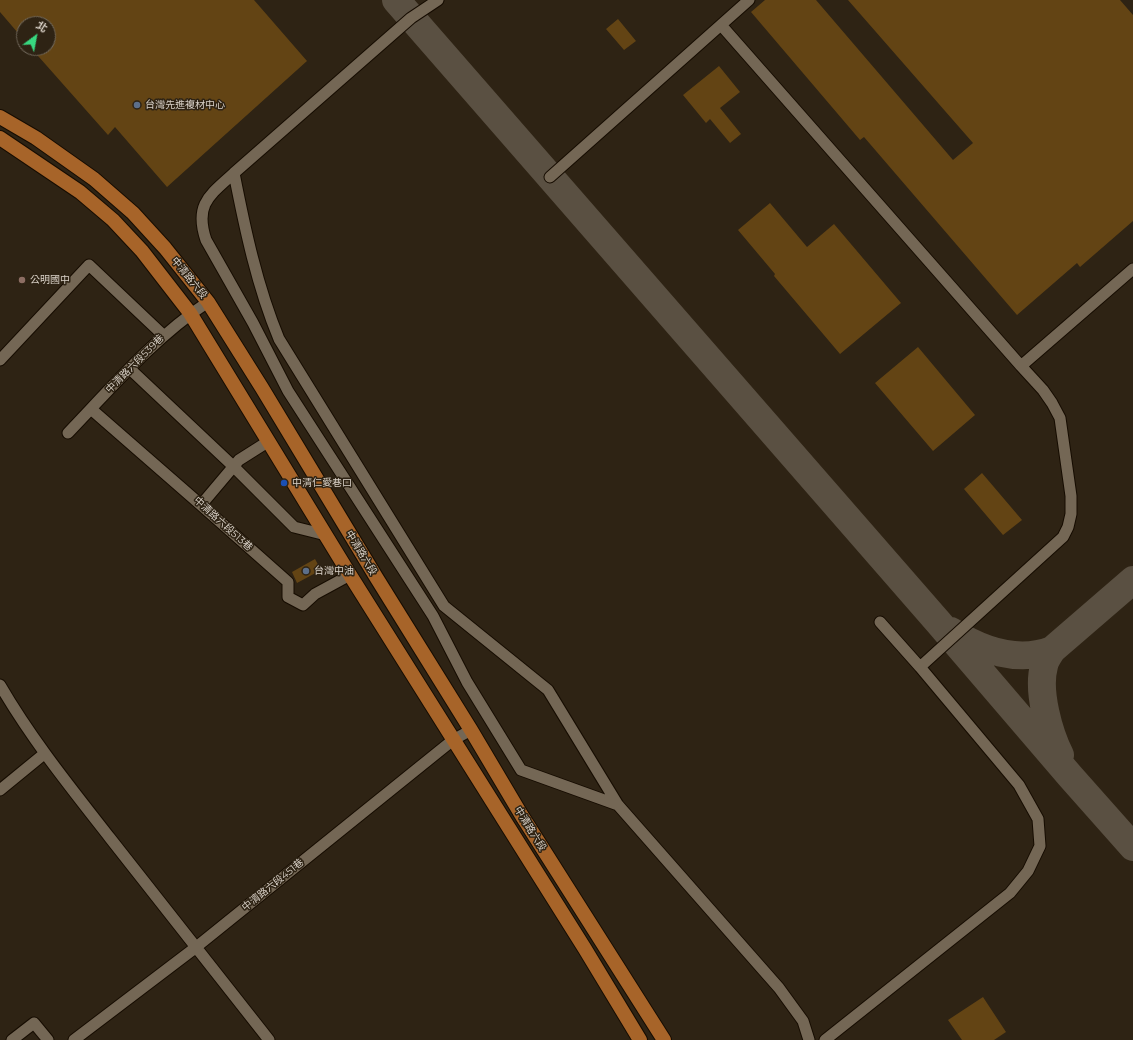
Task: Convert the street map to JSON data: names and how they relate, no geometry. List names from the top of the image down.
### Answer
{
  "streets": {
    "main road": ["中清路六段"],
    "street": ["中清路六段539巷", "中清路六段513巷", "中清路六段451巷"]
  },
  "crossings": [
    ["中清路六段", "中清路六段539巷"],
    ["中清路六段", "中清路六段513巷"],
    ["中清路六段", "中清路六段451巷"],
    ["中清路六段539巷", "中清路六段513巷"]
  ],
  "places": [
    "台灣先進複材中心",
    "公明國中",
    "中清仁愛巷口",
    "台灣中油"
  ],
  "north": "top right"
}
